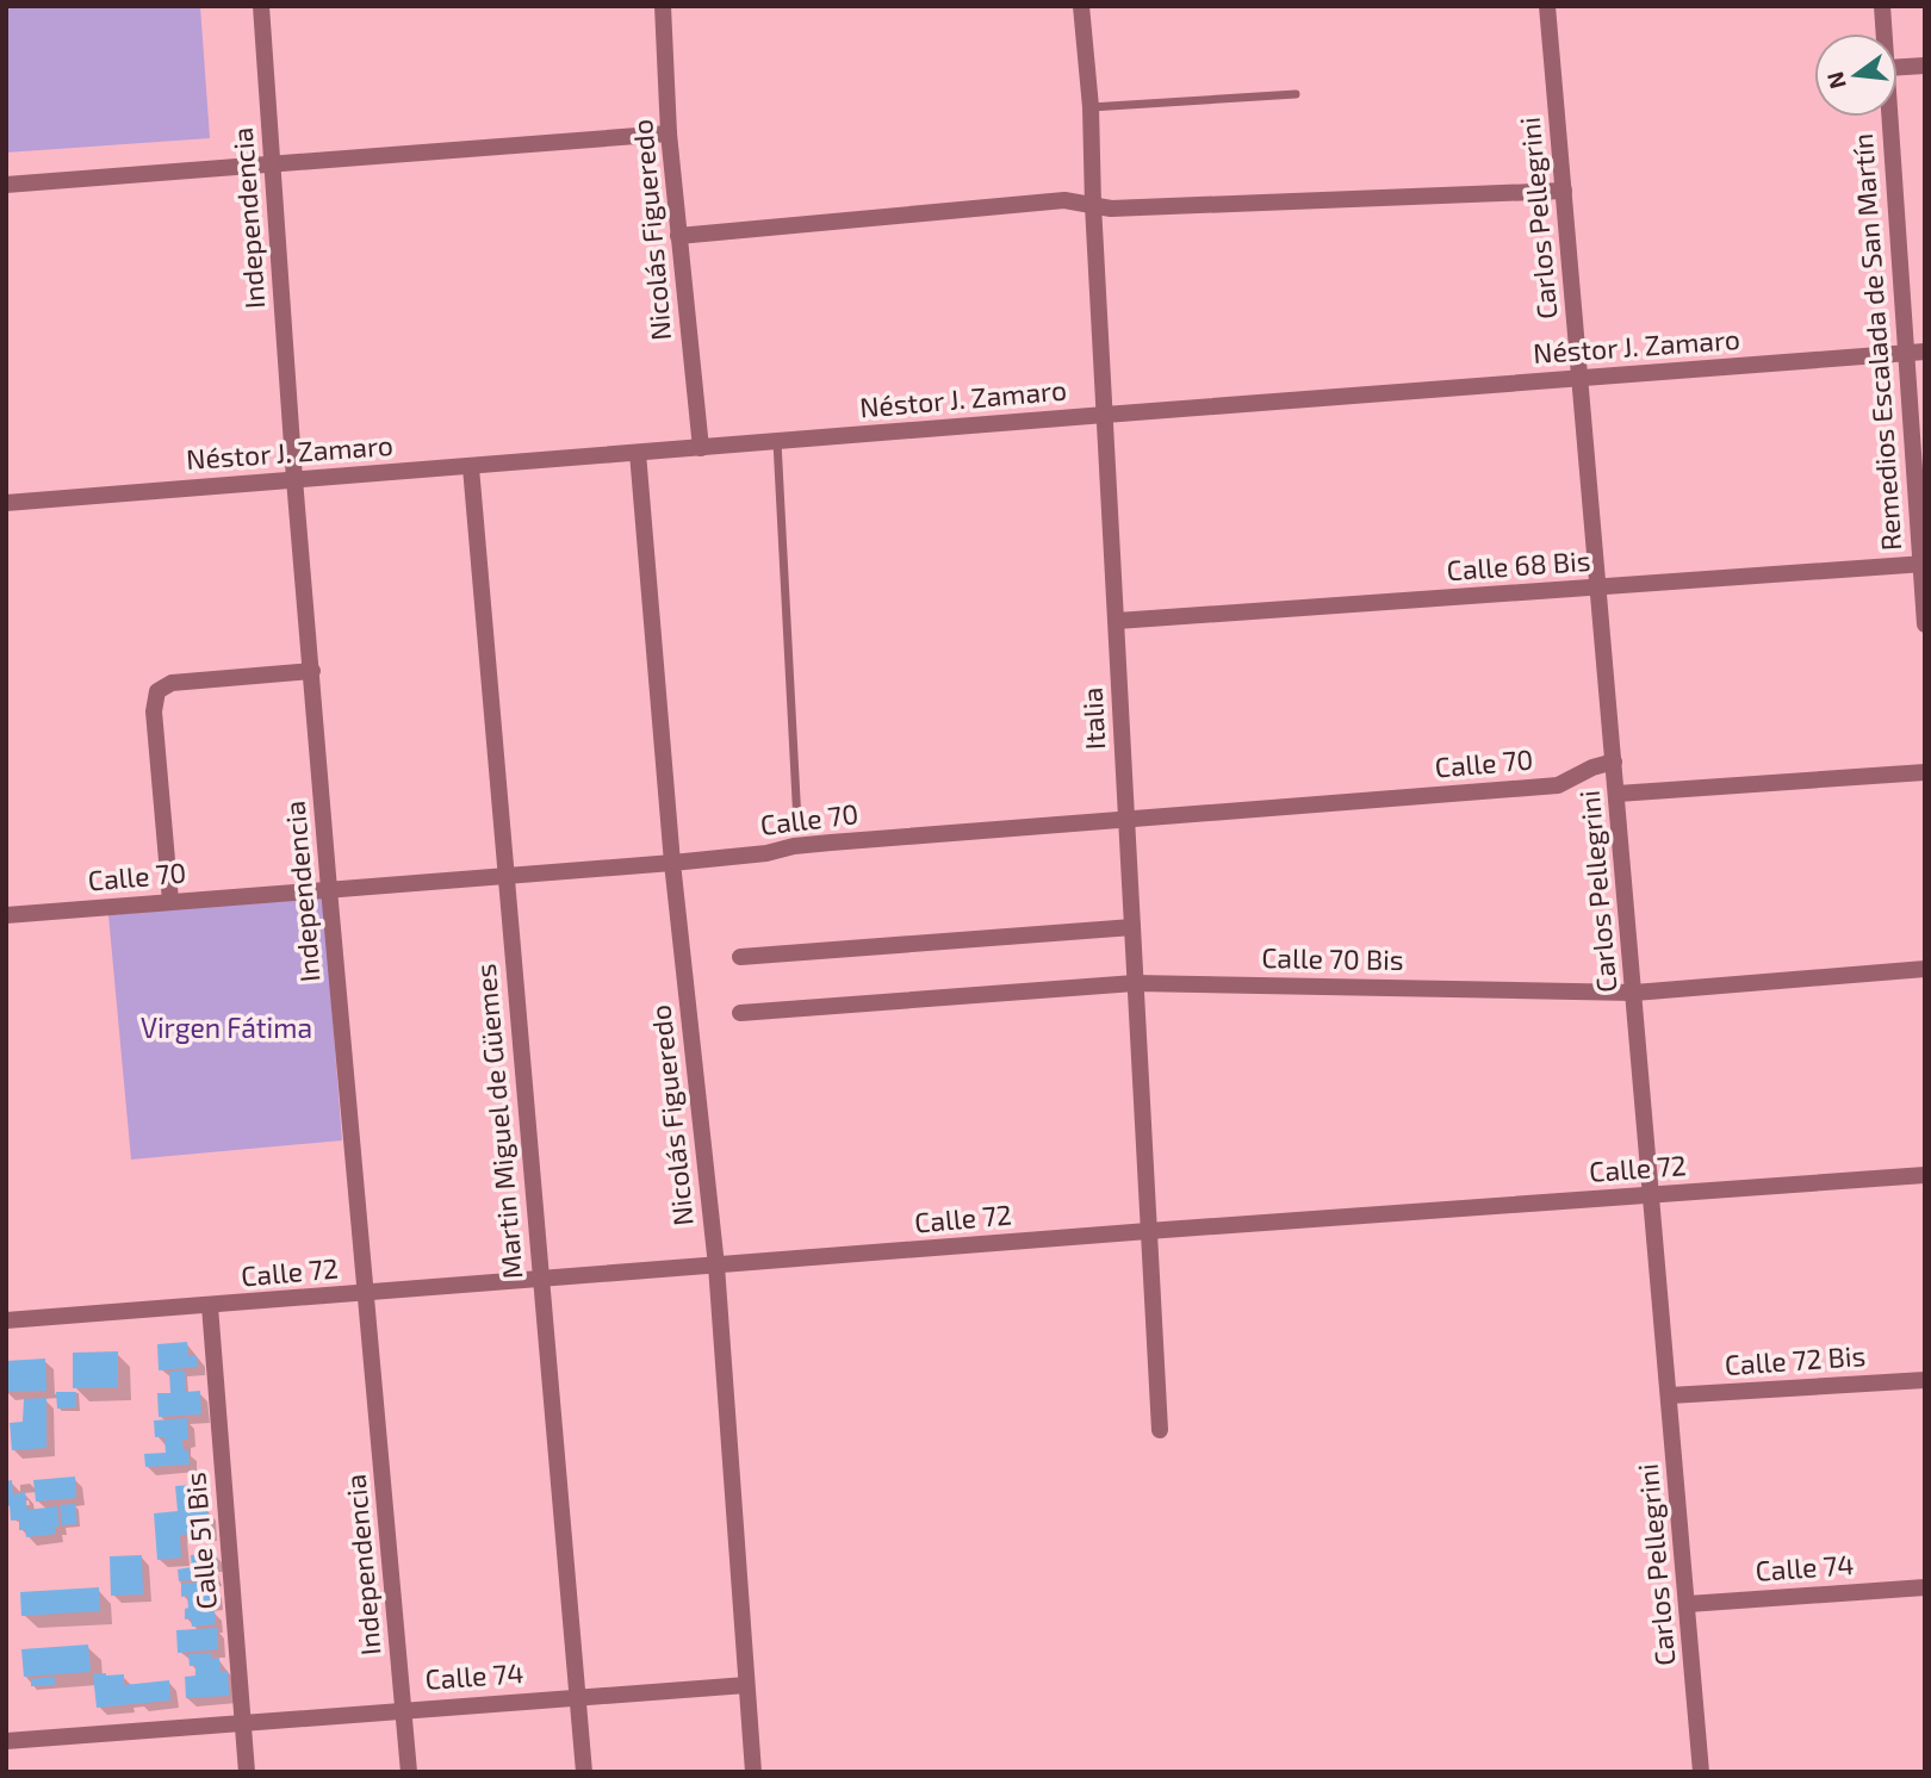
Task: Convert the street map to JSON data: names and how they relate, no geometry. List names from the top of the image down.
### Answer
{
  "streets": {
    "street": [
      "Independencia",
      "Carlos Pellegrini",
      "Nicolás Figueredo",
      "Remedios Escalada de San Martín",
      "Néstor J. Zamaro",
      "Calle 68 Bis",
      "Italia",
      "Calle 70",
      "Calle 70 Bis",
      "Martin Miguel de Güemes",
      "Calle 72",
      "Calle 72 Bis",
      "Calle 51 Bis",
      "Calle 74"
    ]
  },
  "crossings": [
    ["Independencia", "Néstor J. Zamaro"],
    ["Independencia", "Calle 70"],
    ["Independencia", "Calle 72"],
    ["Independencia", "Calle 74"],
    ["Carlos Pellegrini", "Néstor J. Zamaro"],
    ["Carlos Pellegrini", "Calle 68 Bis"],
    ["Carlos Pellegrini", "Calle 70"],
    ["Carlos Pellegrini", "Calle 70 Bis"],
    ["Carlos Pellegrini", "Calle 72"],
    ["Carlos Pellegrini", "Calle 72 Bis"],
    ["Carlos Pellegrini", "Calle 74"],
    ["Nicolás Figueredo", "Néstor J. Zamaro"],
    ["Nicolás Figueredo", "Calle 70"],
    ["Nicolás Figueredo", "Calle 72"],
    ["Nicolás Figueredo", "Calle 74"],
    ["Remedios Escalada de San Martín", "Néstor J. Zamaro"],
    ["Remedios Escalada de San Martín", "Calle 68 Bis"],
    ["Néstor J. Zamaro", "Italia"],
    ["Néstor J. Zamaro", "Martin Miguel de Güemes"],
    ["Calle 68 Bis", "Italia"],
    ["Italia", "Calle 70"],
    ["Italia", "Calle 70 Bis"],
    ["Italia", "Calle 72"],
    ["Calle 70", "Martin Miguel de Güemes"],
    ["Martin Miguel de Güemes", "Calle 72"],
    ["Martin Miguel de Güemes", "Calle 74"],
    ["Calle 72", "Calle 51 Bis"],
    ["Calle 51 Bis", "Calle 74"]
  ],
  "parks": ["Virgen Fátima"],
  "north": "left"
}
